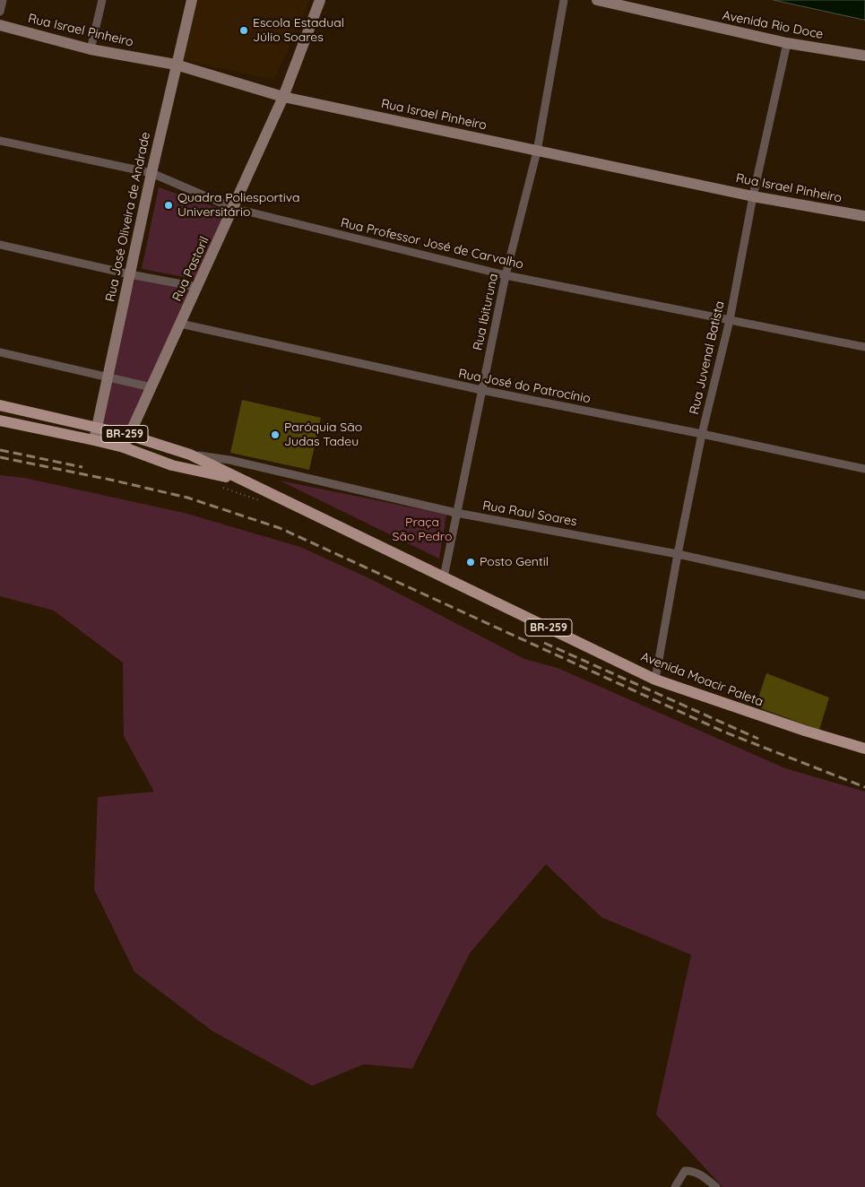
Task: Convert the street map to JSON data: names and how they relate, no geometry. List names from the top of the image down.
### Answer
{
  "streets": {
    "main road": ["BR-259", "Avenida Moacir Paleta"],
    "street": [
      "Avenida Rio Doce",
      "Rua Israel Pinheiro",
      "Rua José Oliveira de Andrade",
      "Rua Professor José de Carvalho",
      "Rua Pastoril",
      "Rua Ibituruna",
      "Rua Juvenal Batista",
      "Rua José do Patrocínio",
      "Rua Raul Soares"
    ]
  },
  "crossings": [
    ["Avenida Rio Doce", "Rua Juvenal Batista"],
    ["Rua Israel Pinheiro", "Rua José Oliveira de Andrade"],
    ["Rua Israel Pinheiro", "Rua Pastoril"],
    ["Rua Israel Pinheiro", "Rua Ibituruna"],
    ["Rua Israel Pinheiro", "Rua Juvenal Batista"],
    ["Rua José Oliveira de Andrade", "Rua Professor José de Carvalho"],
    ["Rua José Oliveira de Andrade", "Avenida Moacir Paleta"],
    ["Rua Professor José de Carvalho", "Rua Pastoril"],
    ["Rua Professor José de Carvalho", "Rua Ibituruna"],
    ["Rua Professor José de Carvalho", "Rua Juvenal Batista"],
    ["Rua Pastoril", "Rua José do Patrocínio"],
    ["Rua Pastoril", "Avenida Moacir Paleta"],
    ["Rua Ibituruna", "Rua José do Patrocínio"],
    ["Rua Ibituruna", "Rua Raul Soares"],
    ["Rua Ibituruna", "Avenida Moacir Paleta"],
    ["Rua Juvenal Batista", "Rua José do Patrocínio"],
    ["Rua Juvenal Batista", "Rua Raul Soares"],
    ["Rua Juvenal Batista", "Avenida Moacir Paleta"],
    ["Rua Raul Soares", "Avenida Moacir Paleta"]
  ],
  "parks": ["Praça São Pedro"],
  "places": [
    "Escola Estadual Júlio Soares",
    "Quadra Poliesportiva Universitário",
    "Paróquia São Judas Tadeu",
    "Posto Gentil"
  ]
}
